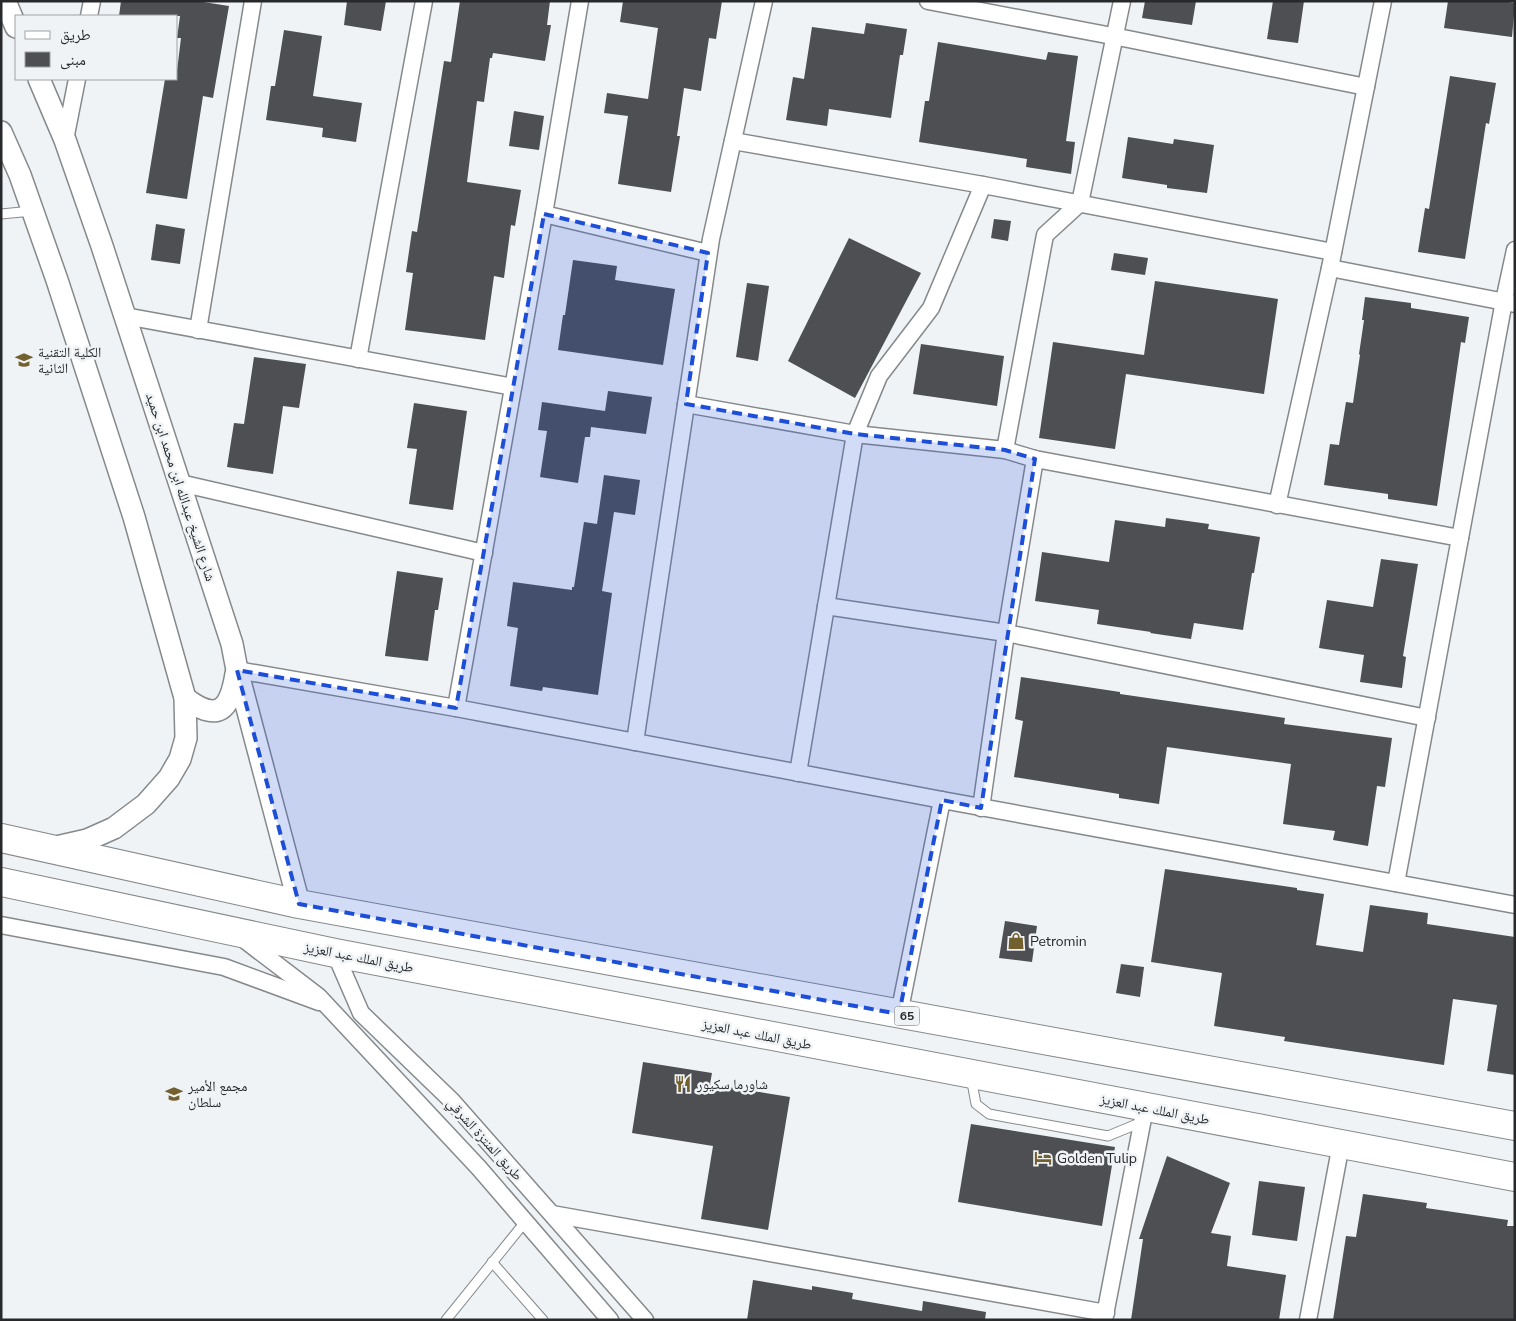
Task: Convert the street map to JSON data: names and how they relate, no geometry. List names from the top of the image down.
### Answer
{
  "streets": {
    "highway": ["طريق الملك عبد العزيز", "65"],
    "street": ["شارع الشيخ عبدالله ابن محمد ابن حميد", "طريق المنتزة الشرقي"]
  },
  "crossings": [
    ["شارع الشيخ عبدالله ابن محمد ابن حميد", "65"],
    ["طريق الملك عبد العزيز", "طريق المنتزة الشرقي"]
  ],
  "places": {
    "school or university": ["الكلية التقنية الثانية", "مجمع الأمير سلطان"],
    "shop": ["Petromin"],
    "restaurant": ["شاورما سكيور"],
    "hotel": ["Golden Tulip"]
  },
  "legend": ["طريق", "مبنى"]
}
